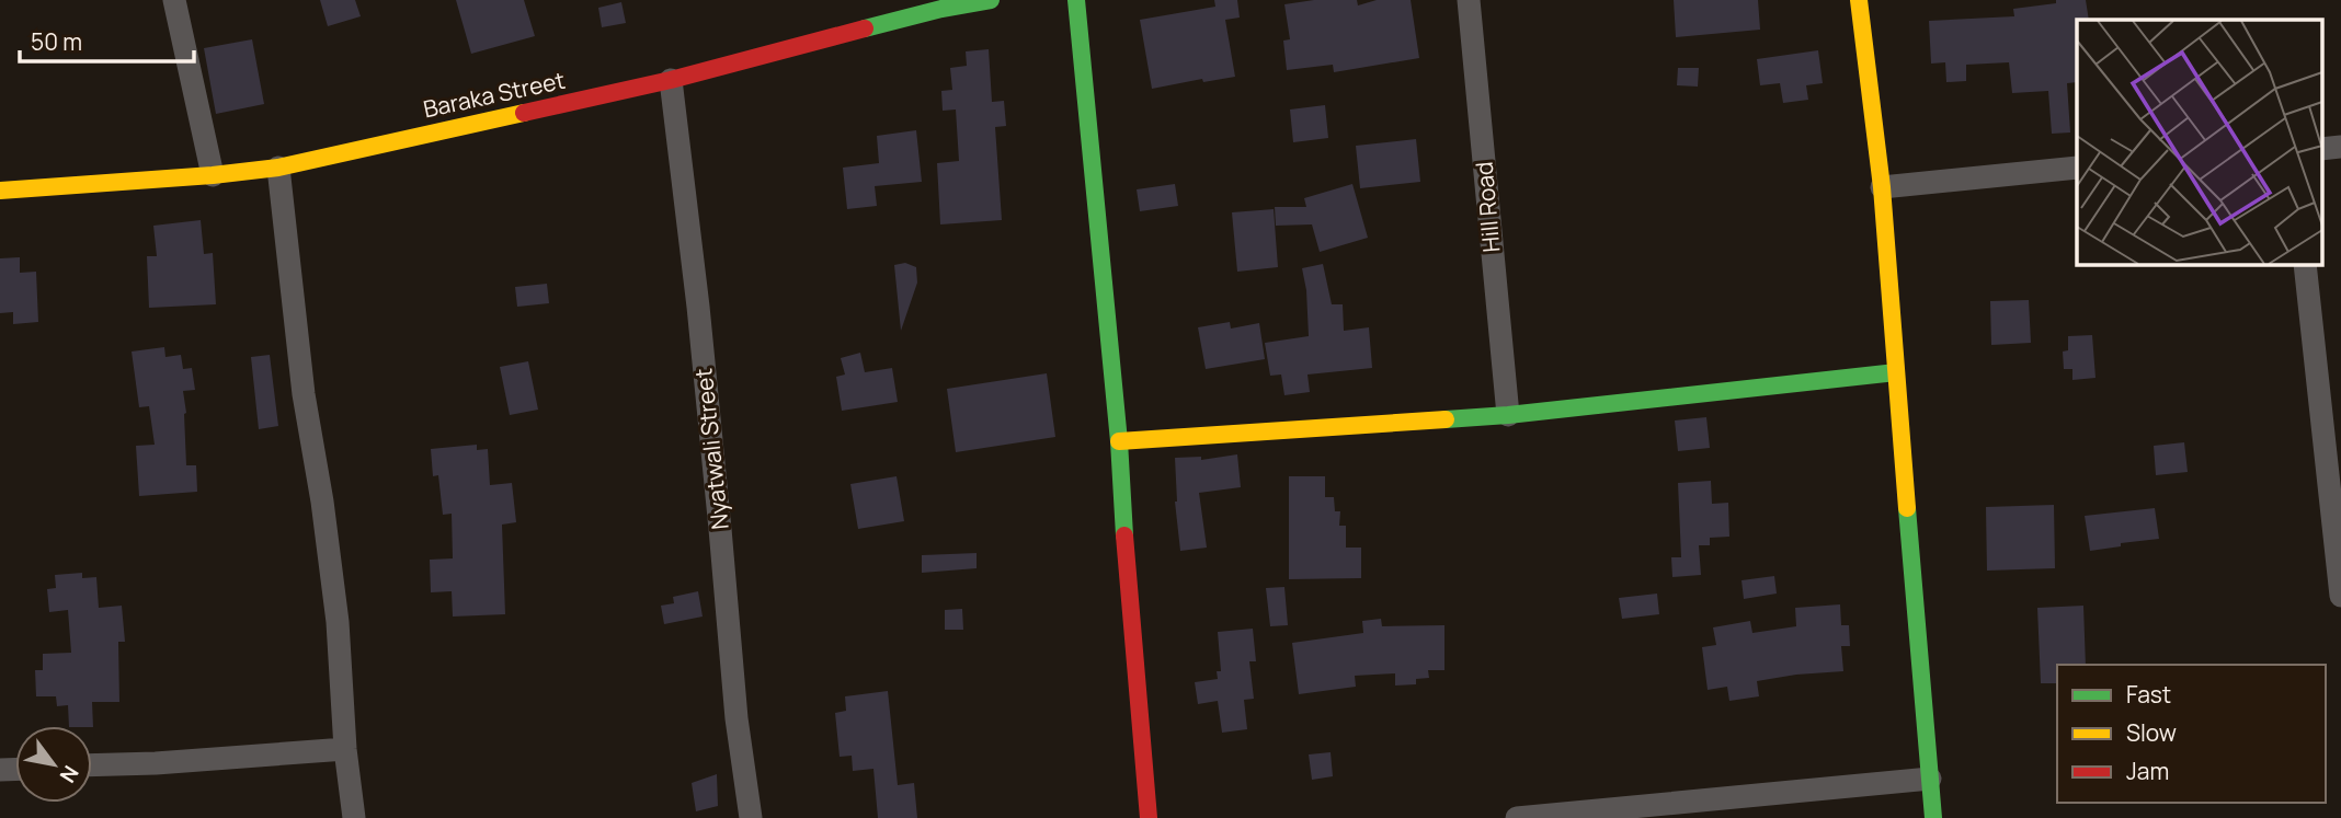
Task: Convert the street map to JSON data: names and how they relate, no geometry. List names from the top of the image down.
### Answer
{
  "streets": {
    "street": ["Baraka Street", "Hill Road", "Nyatwali Street"]
  },
  "crossings": [
    ["Baraka Street", "Nyatwali Street"]
  ],
  "legend": ["Fast", "Slow", "Jam"],
  "scale_bar": "50 m",
  "north": "bottom right"
}
